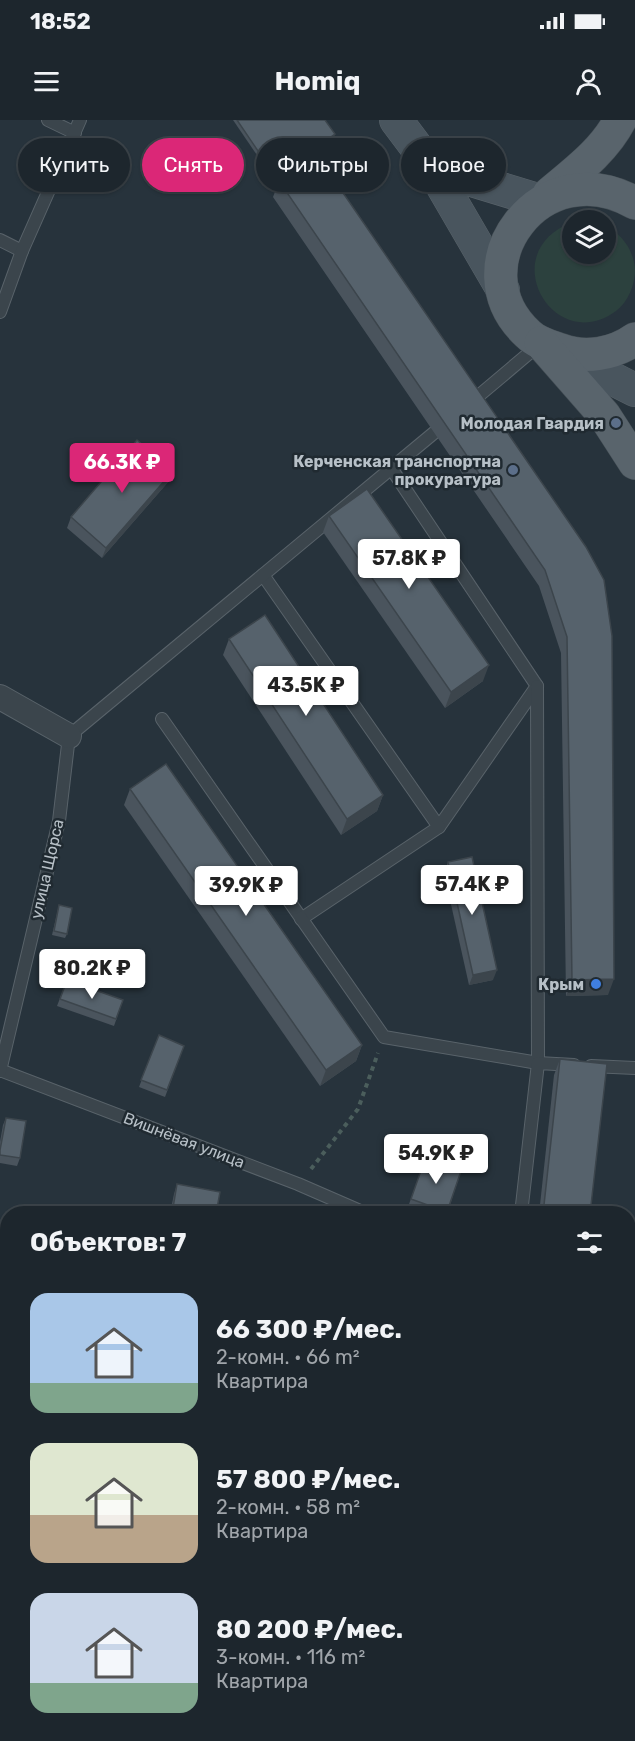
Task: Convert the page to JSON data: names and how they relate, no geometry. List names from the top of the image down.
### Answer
{
  "streets": {
    "lane": ["улица Щорса", "Вишнёвая улица"]
  },
  "crossings": [
    ["улица Щорса", "Вишнёвая улица"]
  ],
  "places": ["Молодая Гвардия", "Керченская транспортна прокуратура", "Крым"],
  "page": {
    "status": "18:52",
    "header": "Homiq",
    "chip": [
      "Купить",
      "Снять",
      "Фильтры",
      "Новое"
    ],
    "price": [
      "66.3K ₽",
      "57.8K ₽",
      "43.5K ₽",
      "57.4K ₽",
      "39.9K ₽",
      "80.2K ₽",
      "54.9K ₽"
    ],
    "heading": "Объектов: 7",
    "list": [
      {
        "name": "66 300 ₽/мес.",
        "note": "2-комн. · 66 m² · Квартира"
      },
      {
        "name": "57 800 ₽/мес.",
        "note": "2-комн. · 58 m² · Квартира"
      },
      {
        "name": "80 200 ₽/мес.",
        "note": "3-комн. · 116 m² · Квартира"
      }
    ]
  }
}
